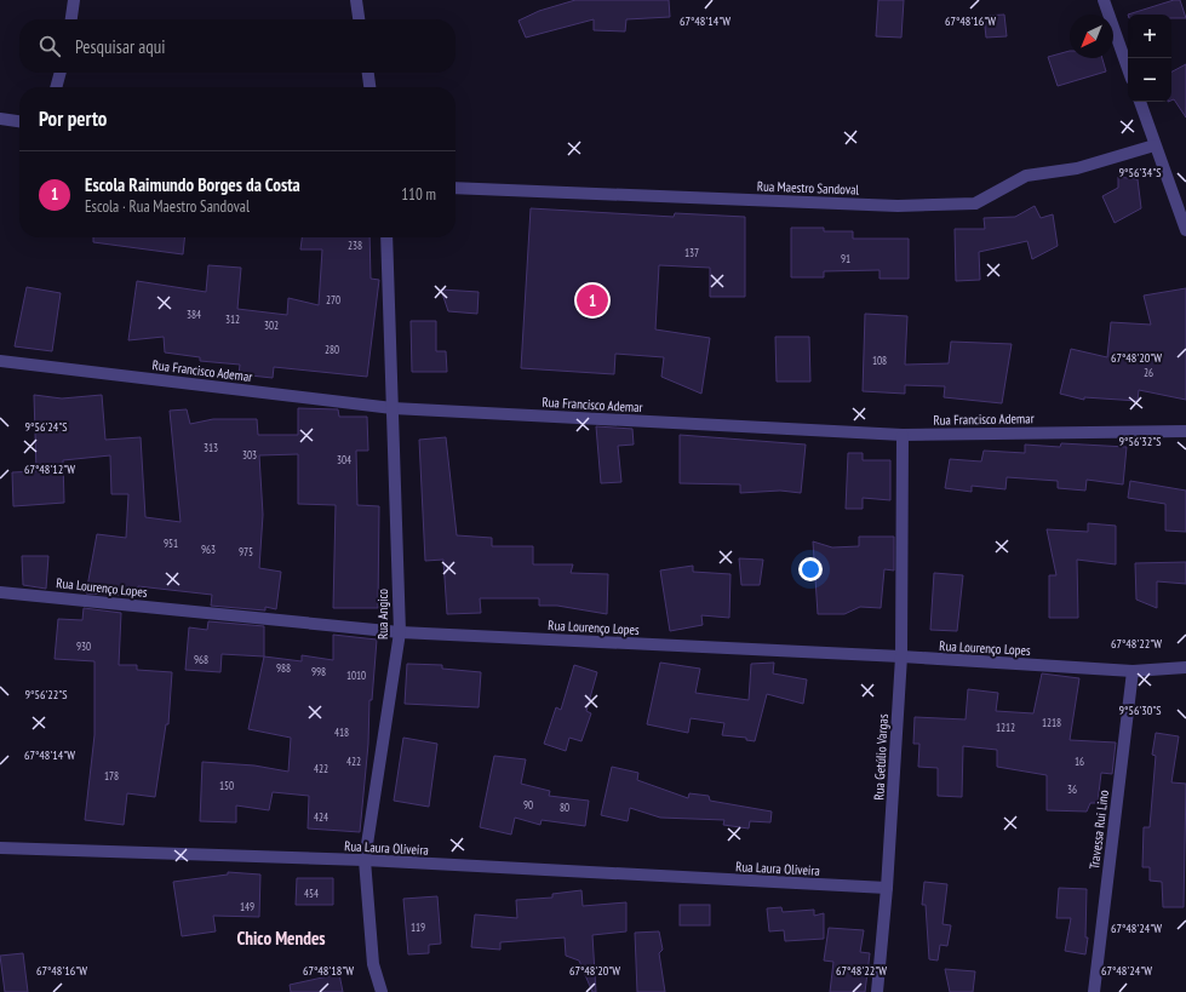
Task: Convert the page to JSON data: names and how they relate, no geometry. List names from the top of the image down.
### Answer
{
  "streets": {
    "street": [
      "Rua Maestro Sandoval",
      "Rua Francisco Ademar",
      "Rua Lourenço Lopes",
      "Rua Angico",
      "Rua Getúlio Vargas",
      "Travessa Rui Lino",
      "Rua Laura Oliveira"
    ]
  },
  "crossings": [
    ["Rua Francisco Ademar", "Rua Angico"],
    ["Rua Francisco Ademar", "Rua Getúlio Vargas"],
    ["Rua Lourenço Lopes", "Rua Angico"],
    ["Rua Lourenço Lopes", "Rua Getúlio Vargas"],
    ["Rua Lourenço Lopes", "Travessa Rui Lino"],
    ["Rua Angico", "Rua Laura Oliveira"],
    ["Rua Getúlio Vargas", "Rua Laura Oliveira"]
  ],
  "districts": ["Chico Mendes"],
  "house_numbers": [
    "238",
    "137",
    "91",
    "270",
    "384",
    "312",
    "302",
    "280",
    "108",
    "26",
    "313",
    "303",
    "304",
    "951",
    "963",
    "975",
    "930",
    "968",
    "988",
    "998",
    "1010",
    "1218",
    "1212",
    "418",
    "422",
    "16",
    "422",
    "178",
    "150",
    "36",
    "90",
    "80",
    "424",
    "454",
    "149",
    "119"
  ],
  "north": "bottom left",
  "page": {
    "map_buttons": ["+", "−"],
    "search": "Pesquisar aqui",
    "heading": "Por perto",
    "list": [
      {
        "mark": "1",
        "name": "Escola Raimundo Borges da Costa",
        "note": "Escola · Rua Maestro Sandoval",
        "value": "110 m"
      }
    ],
    "pins": "1"
  },
  "coordinates": [
    "67°48'14\"W",
    "67°48'16\"W",
    "9°56'34\"S",
    "67°48'20\"W",
    "9°56'24\"S",
    "9°56'32\"S",
    "67°48'12\"W",
    "67°48'22\"W",
    "9°56'22\"S",
    "9°56'30\"S",
    "67°48'24\"W",
    "67°48'18\"W"
  ]
}
